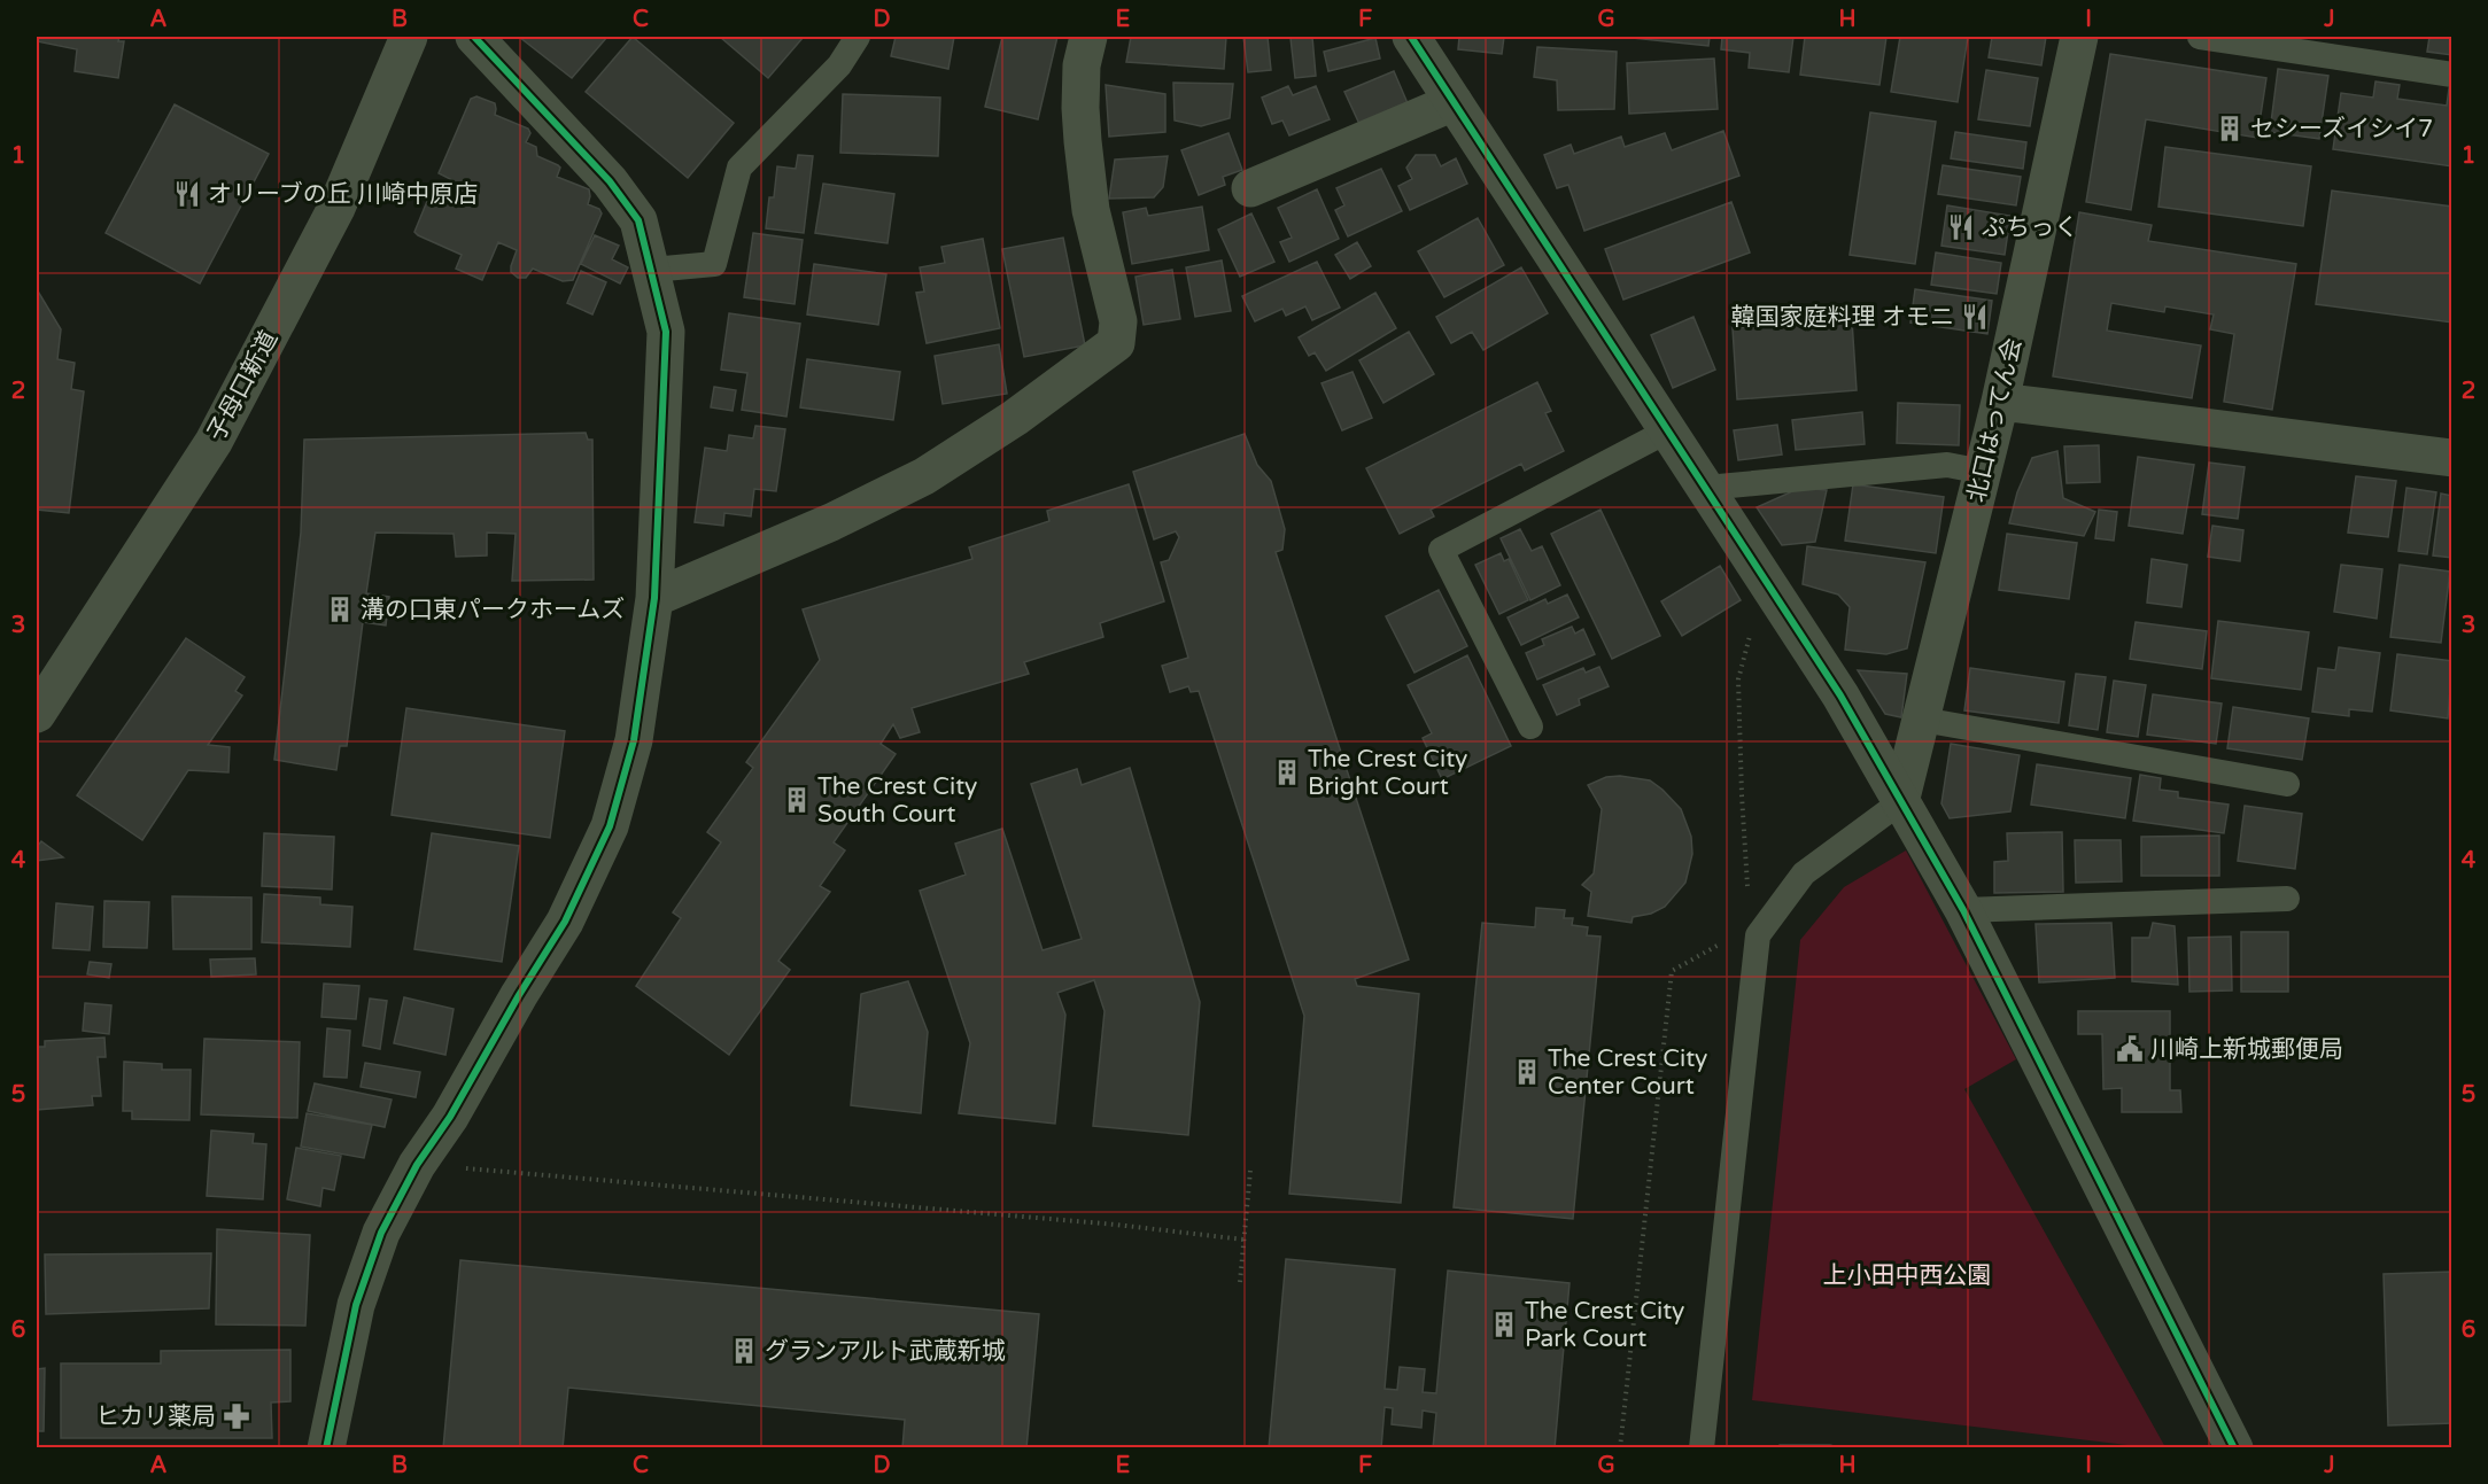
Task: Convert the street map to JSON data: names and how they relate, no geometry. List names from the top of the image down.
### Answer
{
  "streets": {
    "street": ["子母口新道", "北口はってん会"]
  },
  "parks": ["上小田中西公園"],
  "places": {
    "building": [
      "セシーズイシイ7",
      "溝の口東パークホームズ",
      "The Crest City Bright Court",
      "The Crest City South Court",
      "The Crest City Center Court",
      "The Crest City Park Court",
      "グランアルト武蔵新城"
    ],
    "restaurant": ["オリーブの丘 川崎中原店", "ぷちっく", "韓国家庭料理 オモニ"],
    "public building": ["川崎上新城郵便局"],
    "pharmacy": ["ヒカリ薬局"]
  },
  "grid": {
    "columns": [
      "A",
      "B",
      "C",
      "D",
      "E",
      "F",
      "G",
      "H",
      "I",
      "J"
    ],
    "rows": [
      "1",
      "2",
      "3",
      "4",
      "5",
      "6"
    ]
  }
}
